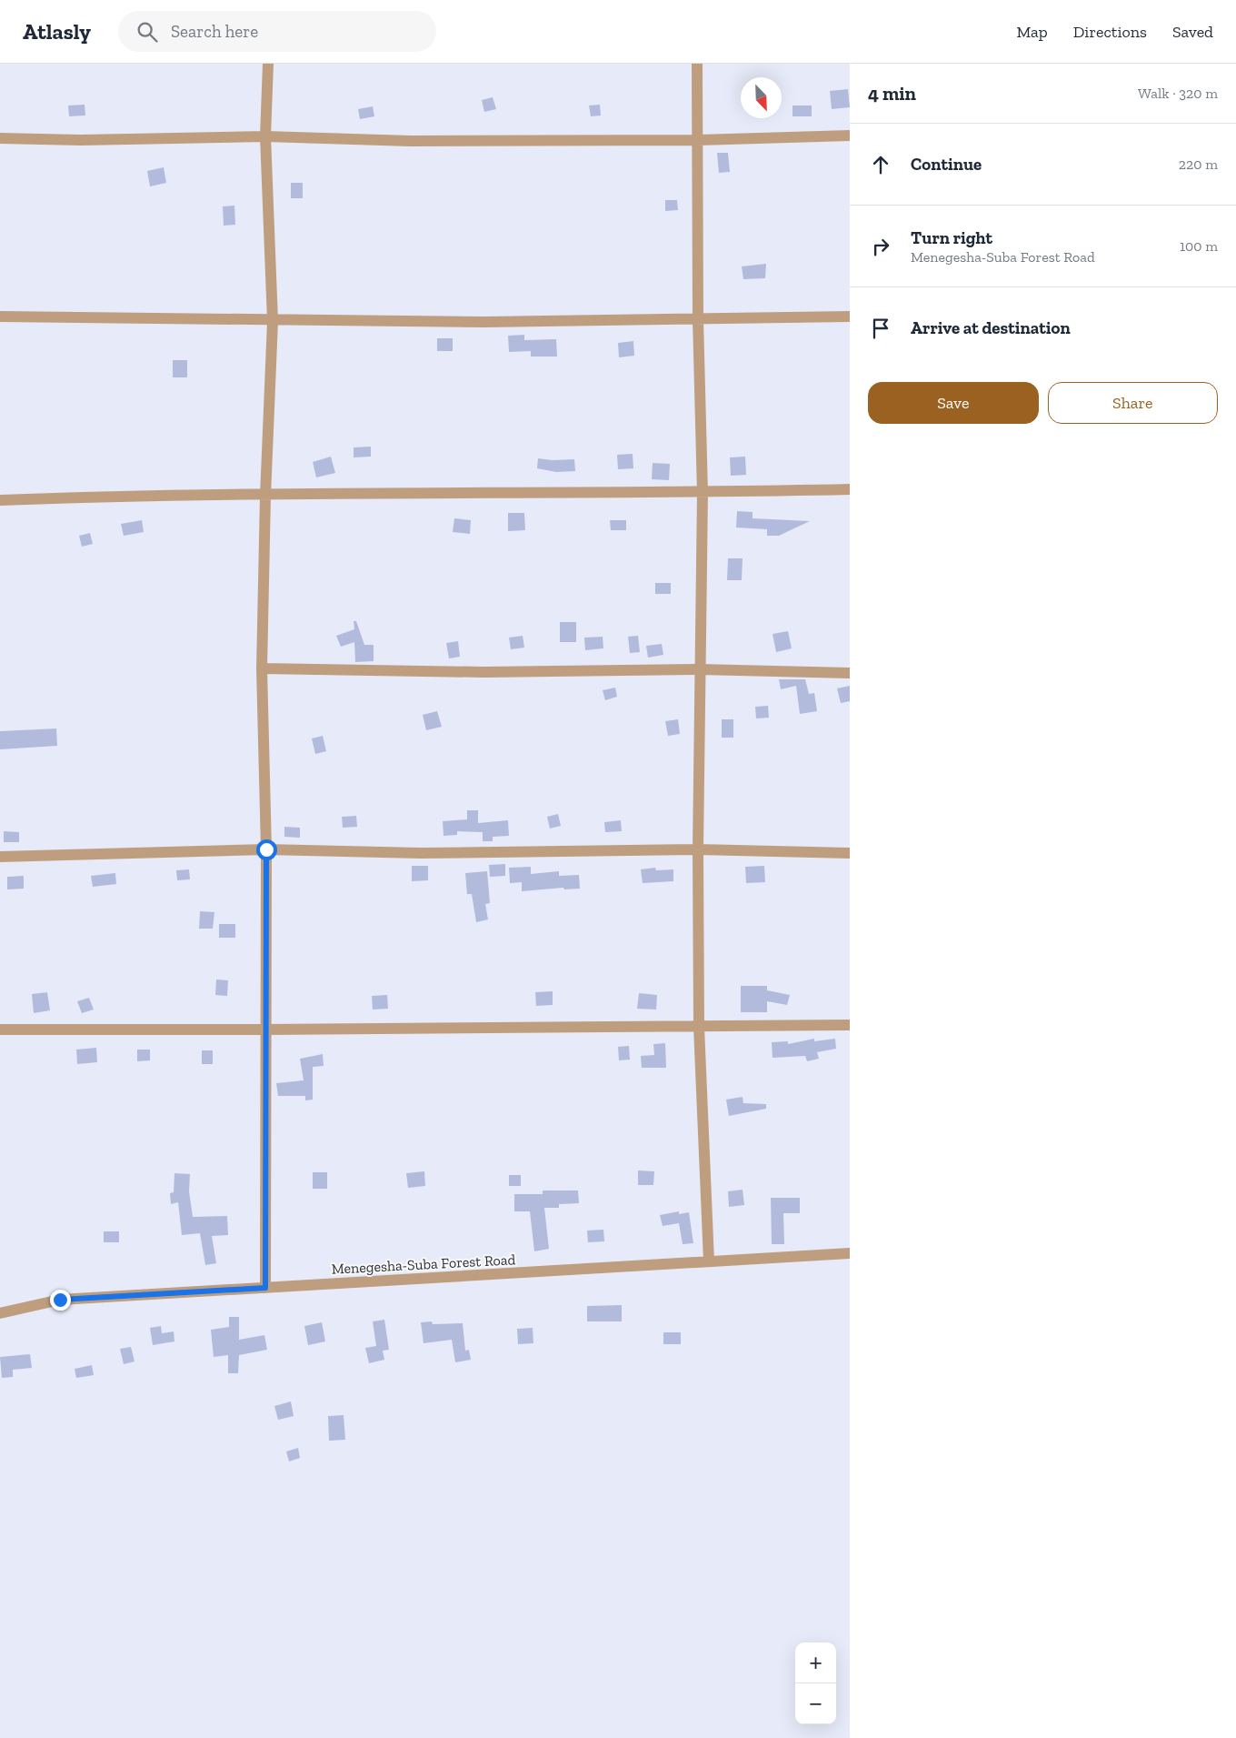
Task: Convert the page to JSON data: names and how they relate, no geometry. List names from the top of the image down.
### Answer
{
  "streets": {
    "street": ["Menegesha-Suba Forest Road"]
  },
  "north": "bottom right",
  "page": {
    "header": "Atlasly",
    "search": "Search here",
    "nav": ["Map", "Directions", "Saved"],
    "heading": ["4 min", "Walk · 320 m"],
    "list": [
      ["Continue", "220 m"],
      ["Turn right", "Menegesha-Suba Forest Road", "100 m"],
      "Arrive at destination"
    ],
    "buttons": ["Save", "Share"],
    "map_buttons": ["+", "−"]
  }
}
